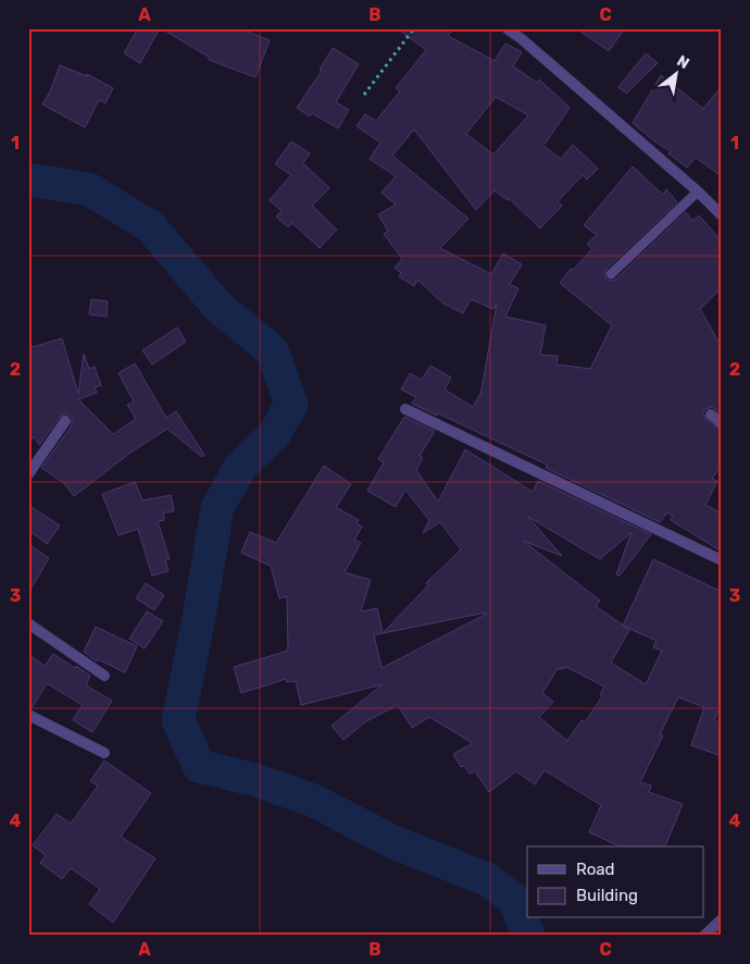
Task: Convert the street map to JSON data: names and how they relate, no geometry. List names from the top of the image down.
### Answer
{
  "legend": ["Road", "Building"],
  "north": "top right",
  "grid": {
    "columns": ["A", "B", "C"],
    "rows": [
      "1",
      "2",
      "3",
      "4"
    ]
  }
}
